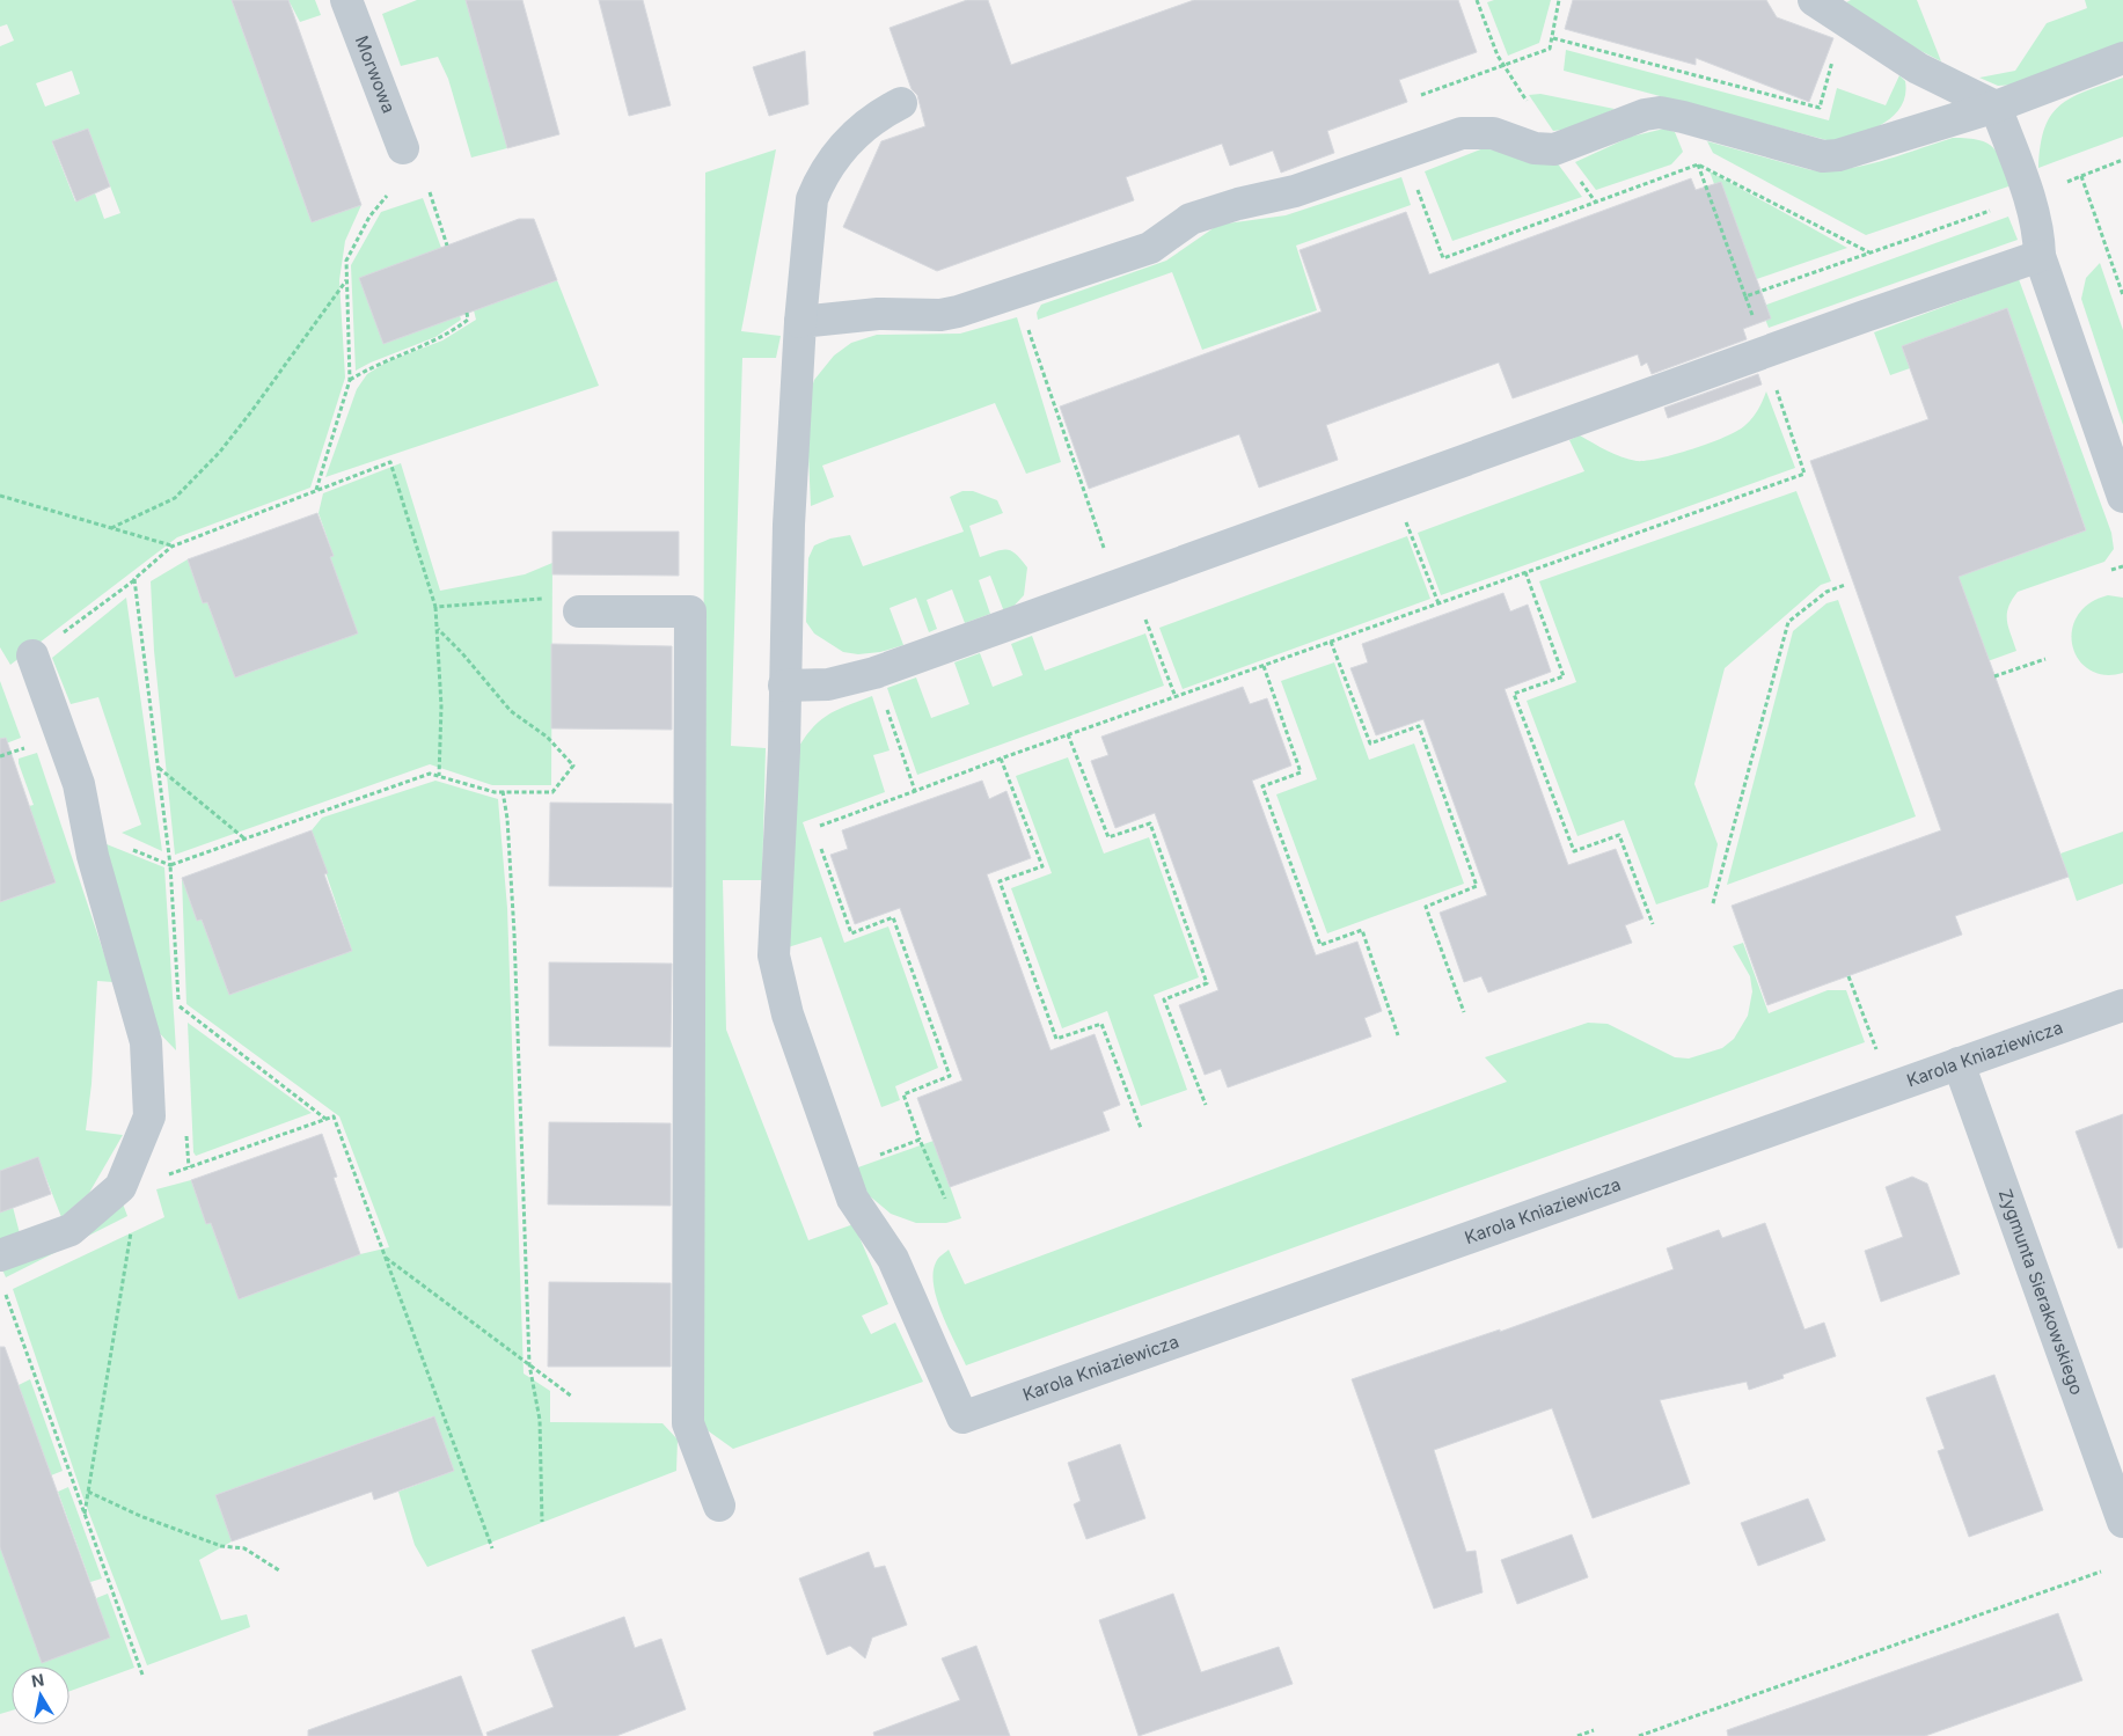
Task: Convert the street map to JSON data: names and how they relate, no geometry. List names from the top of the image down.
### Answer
{
  "streets": {
    "street": ["Morwowa", "Karola Kniaziewicza", "Zygmunta Sierakowskiego"]
  },
  "crossings": [
    ["Karola Kniaziewicza", "Zygmunta Sierakowskiego"]
  ],
  "north": "top"
}
